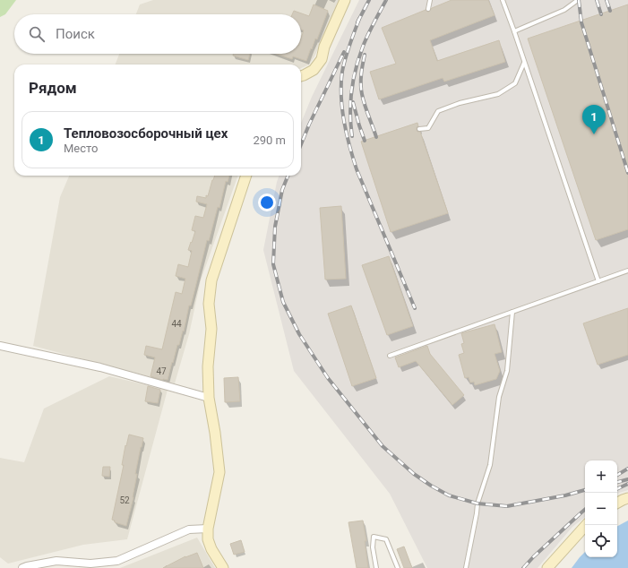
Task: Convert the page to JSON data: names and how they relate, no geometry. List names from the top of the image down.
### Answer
{
  "house_numbers": ["44", "47", "52"],
  "page": {
    "search": "Поиск",
    "heading": "Рядом",
    "pins": "1",
    "list": [
      {
        "mark": "1",
        "name": "Тепловозосборочный цех",
        "note": "Место",
        "value": "290 m"
      }
    ],
    "map_buttons": ["+", "−"]
  }
}
